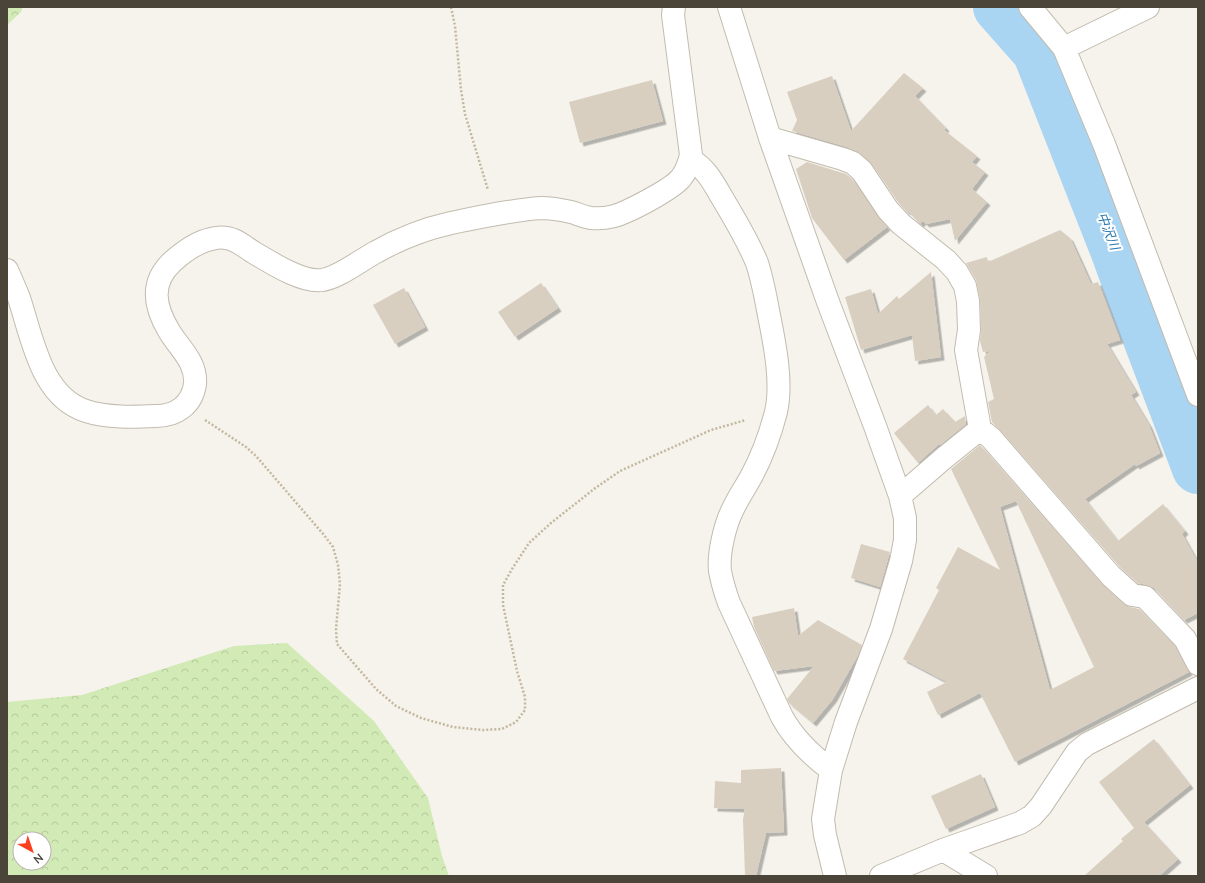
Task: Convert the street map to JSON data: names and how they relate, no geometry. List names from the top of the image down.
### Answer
{
  "water": ["中沢川"],
  "north": "bottom right"
}
